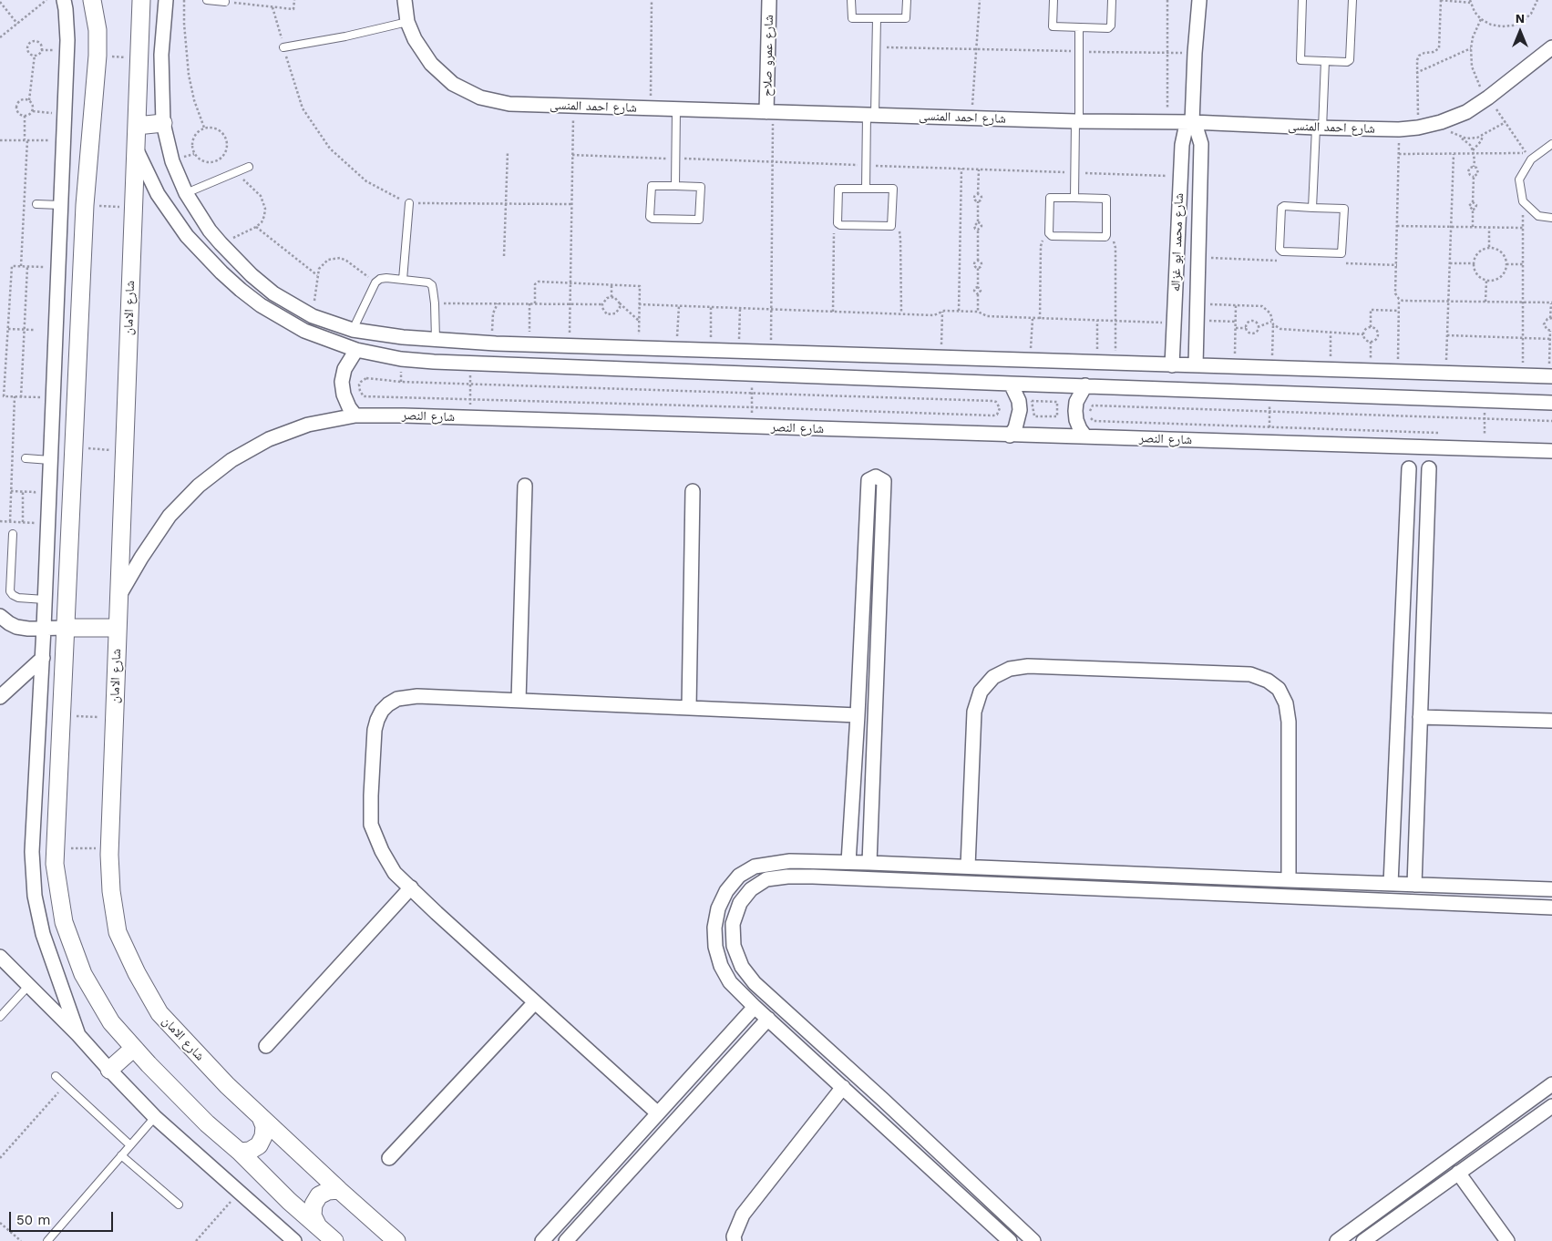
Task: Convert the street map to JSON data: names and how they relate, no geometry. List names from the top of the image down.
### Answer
{
  "streets": {
    "street": [
      "شارع عمرو صلاح",
      "شارع احمد المنسى",
      "شارع محمد ابو غزاله",
      "شارع الامان",
      "شارع النصر"
    ]
  },
  "crossings": [
    ["شارع عمرو صلاح", "شارع احمد المنسى"],
    ["شارع احمد المنسى", "شارع محمد ابو غزاله"],
    ["شارع الامان", "شارع النصر"]
  ],
  "scale_bar": "50 m",
  "north": "top"
}
